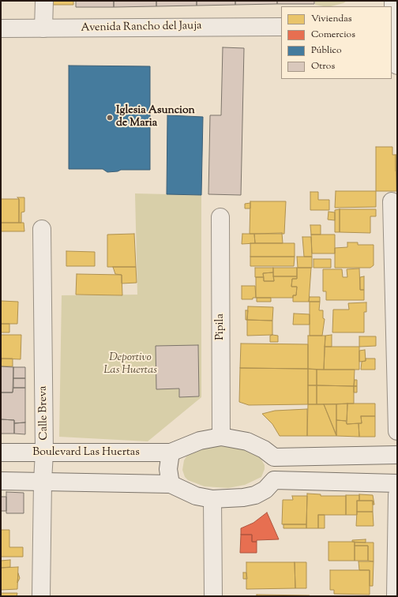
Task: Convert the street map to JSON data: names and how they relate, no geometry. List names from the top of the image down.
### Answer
{
  "streets": {
    "street": [
      "Avenida Rancho del Jauja",
      "Pipila",
      "Calle Breva",
      "Boulevard Las Huertas"
    ]
  },
  "crossings": [
    ["Pipila", "Boulevard Las Huertas"],
    ["Calle Breva", "Boulevard Las Huertas"]
  ],
  "parks": ["Deportivo Las Huertas"],
  "places": ["Iglesia Asuncion de Maria"],
  "legend": [
    "Viviendas",
    "Comercios",
    "Público",
    "Otros"
  ]
}
